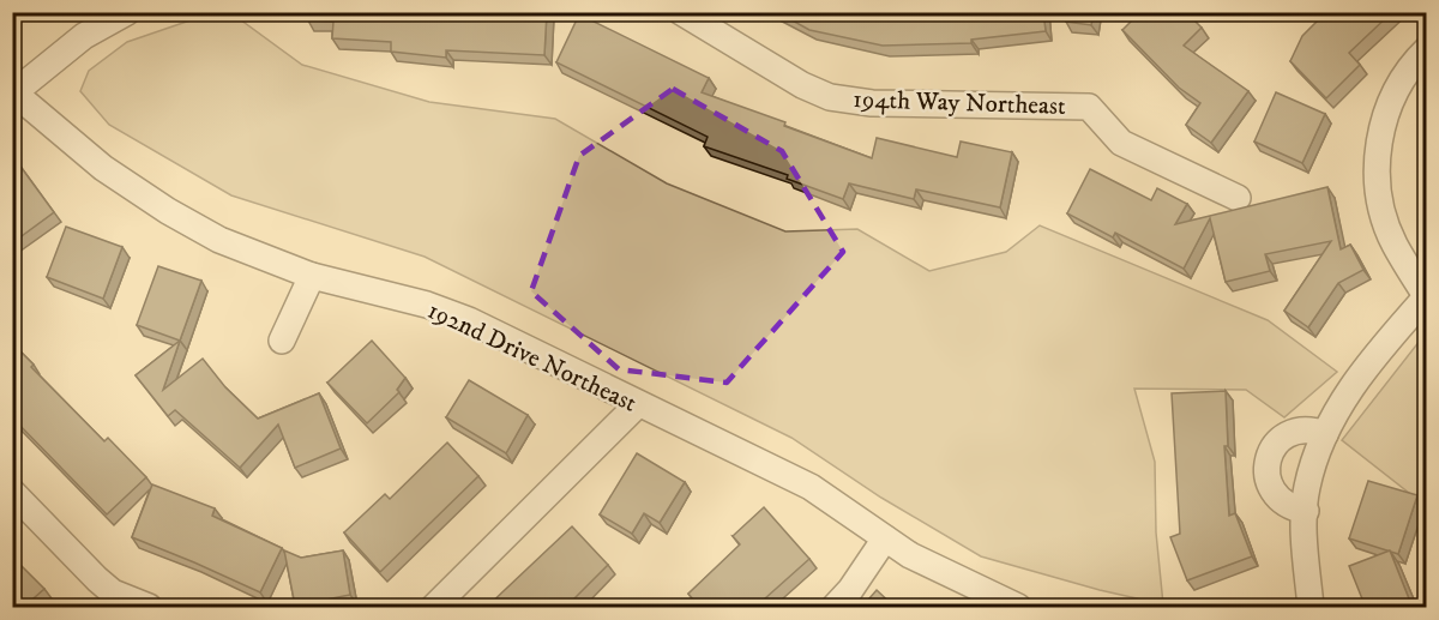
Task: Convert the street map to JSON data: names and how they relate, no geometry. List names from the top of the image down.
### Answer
{
  "streets": {
    "street": ["194th Way Northeast", "192nd Drive Northeast"]
  }
}
